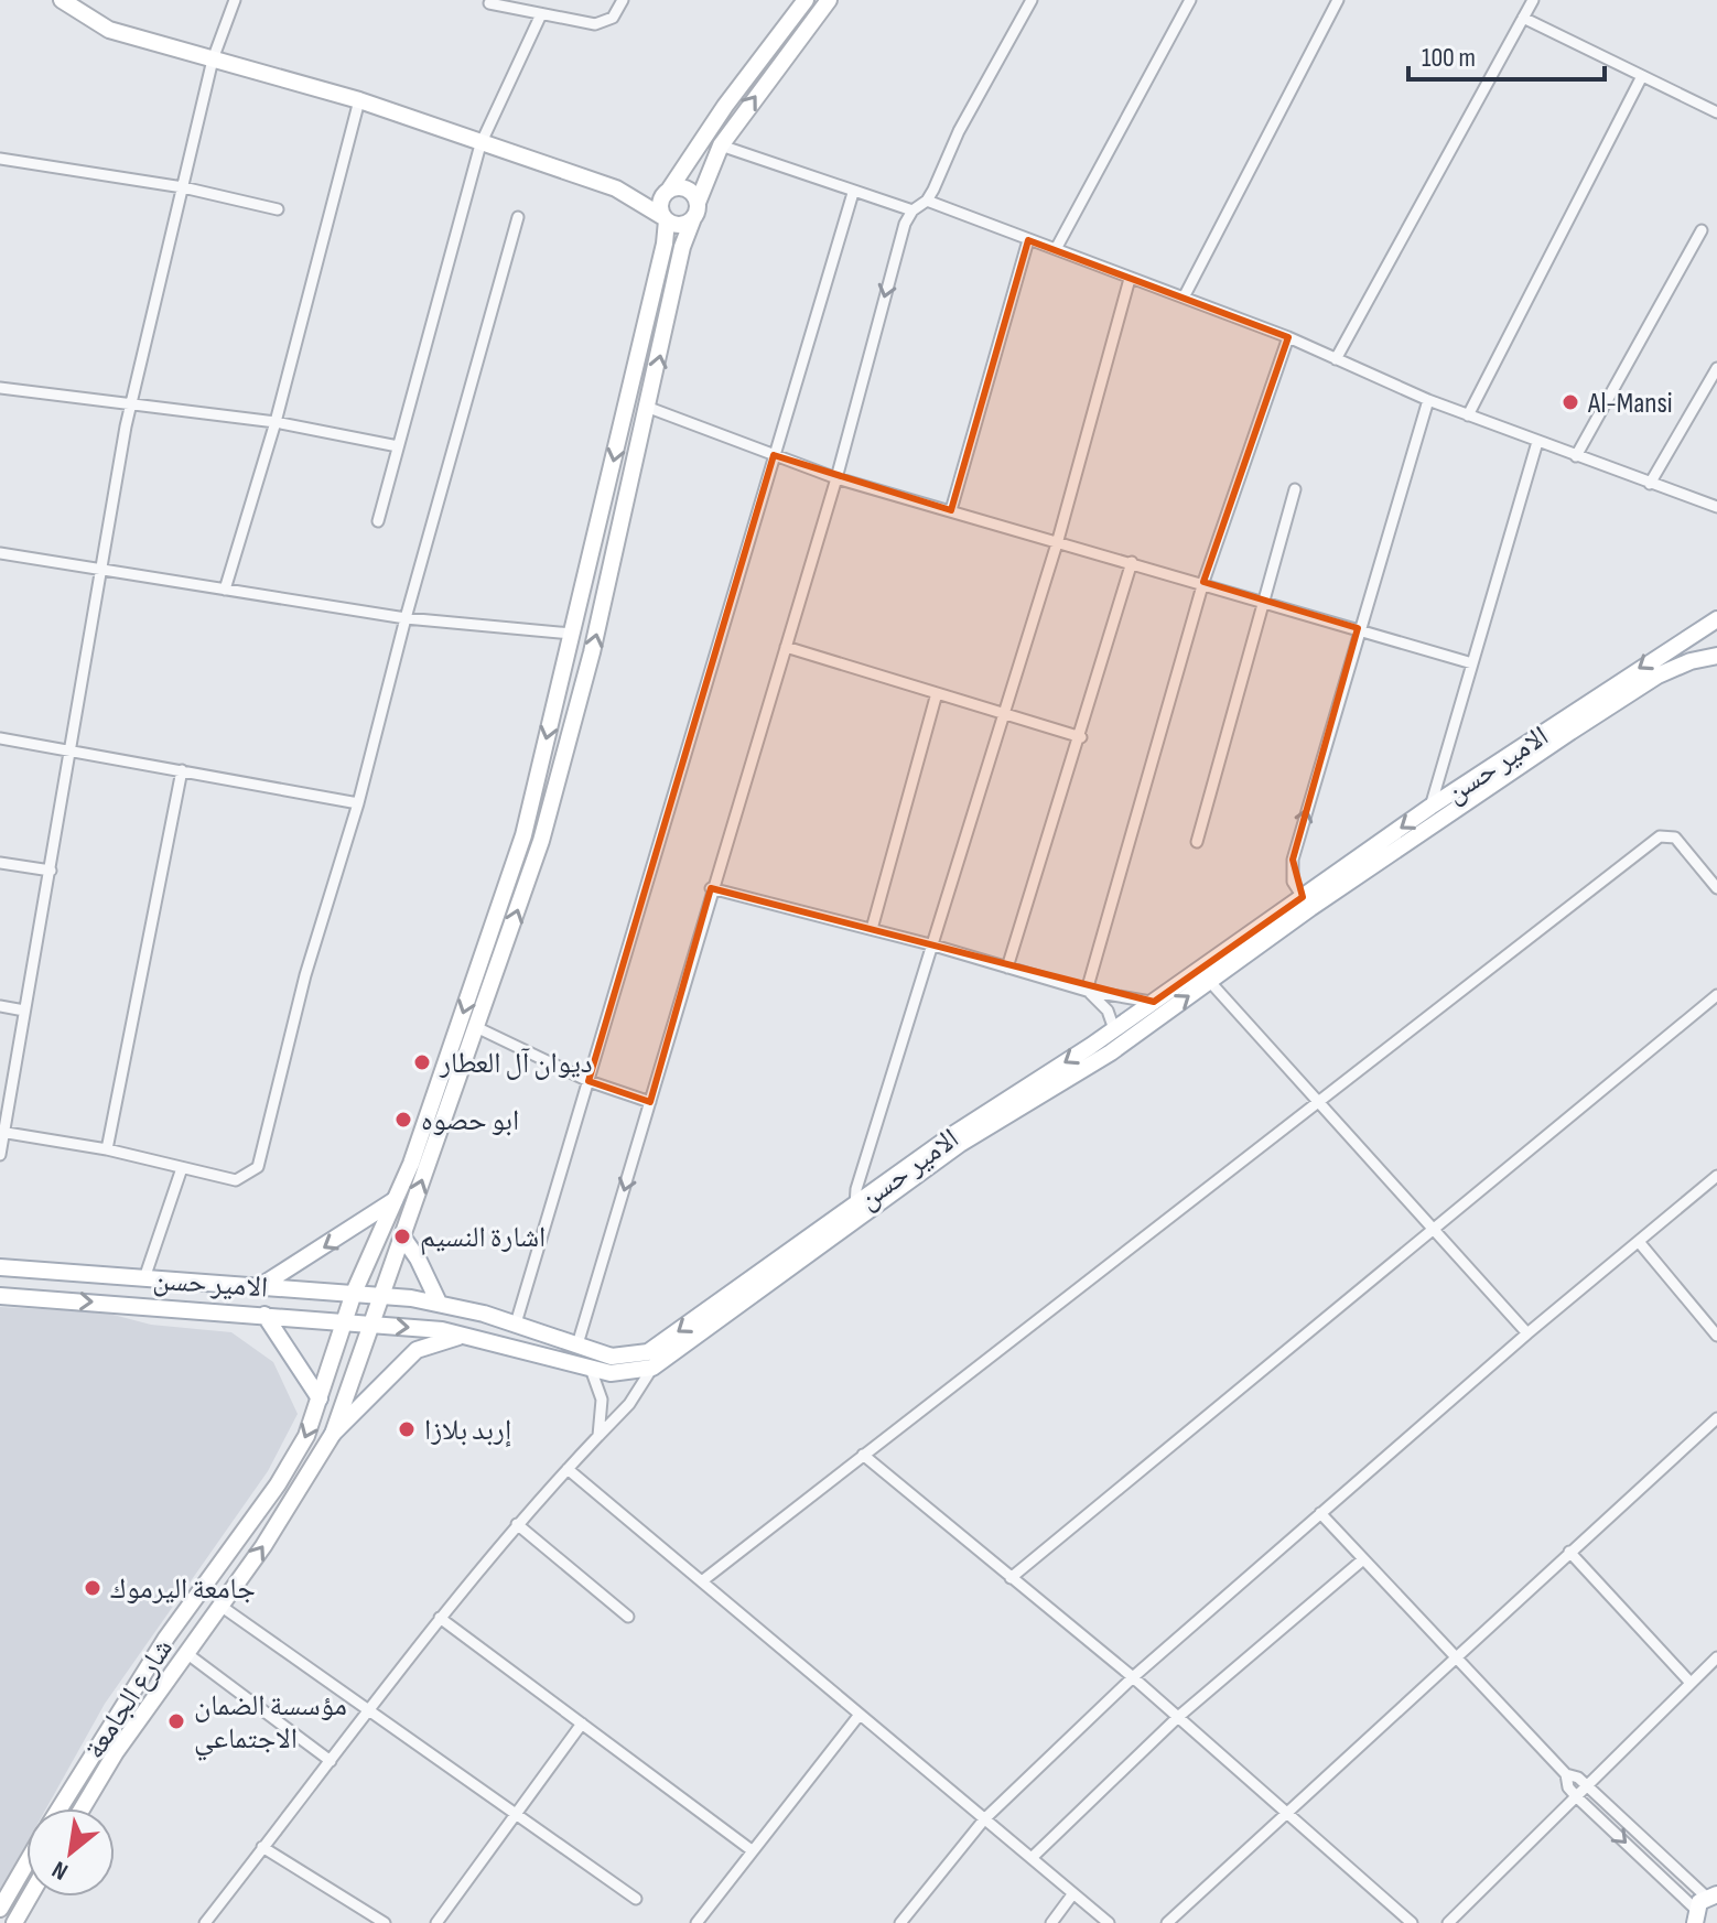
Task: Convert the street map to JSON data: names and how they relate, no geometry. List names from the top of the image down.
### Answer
{
  "streets": {
    "main road": ["الامير حسن", "شارع الجامعة"]
  },
  "crossings": [
    ["الامير حسن", "شارع الجامعة"]
  ],
  "places": [
    "Al-Mansi",
    "ديوان آل العطار",
    "ابو حصوه",
    "اشارة النسيم",
    "إربد بلازا",
    "جامعة اليرموك",
    "مؤسسة الضمان الاجتماعي"
  ],
  "scale_bar": "100 m",
  "north": "bottom left"
}
